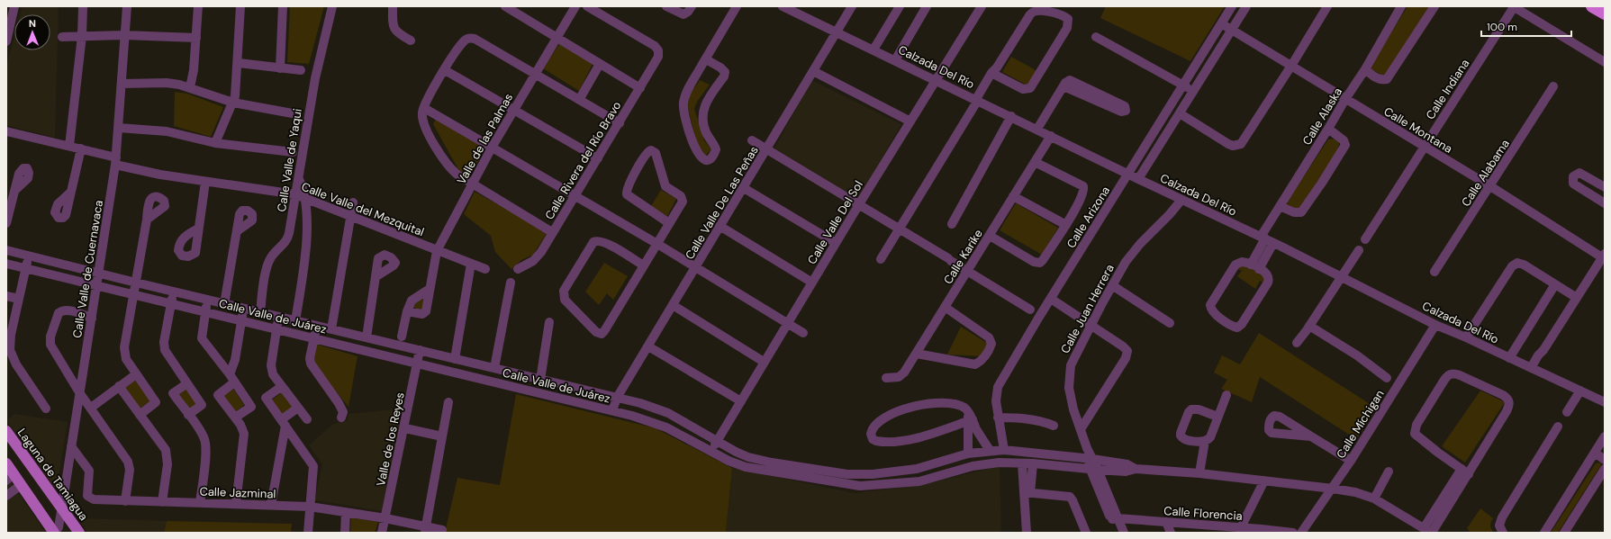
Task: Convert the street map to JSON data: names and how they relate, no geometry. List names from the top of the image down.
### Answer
{
  "streets": {
    "main road": ["Laguna de Tamiagua"],
    "street": [
      "Calzada Del Río",
      "Calle Indiana",
      "Calle Alaska",
      "Calle Montana",
      "Valle de las Palmas",
      "Calle Valle de Yaqui",
      "Calle Rivera del Río Bravo",
      "Calle Alabama",
      "Calle Valle De Las Peñas",
      "Calle Valle del Mezquital",
      "Calle Arizona",
      "Calle Valle Del Sol",
      "Calle Karike",
      "Calle Valle de Cuernavaca",
      "Calle Juan Herrera",
      "Calle Valle de Juárez",
      "Calle Míchigan",
      "Valle de los Reyes",
      "Calle Jazminal",
      "Calle Florencia"
    ]
  },
  "crossings": [
    ["Calzada Del Río", "Calle Alaska"],
    ["Calzada Del Río", "Calle Valle De Las Peñas"],
    ["Calzada Del Río", "Calle Arizona"],
    ["Calzada Del Río", "Calle Valle Del Sol"],
    ["Calzada Del Río", "Calle Karike"],
    ["Calzada Del Río", "Calle Juan Herrera"],
    ["Calzada Del Río", "Calle Míchigan"],
    ["Calle Indiana", "Calle Montana"],
    ["Calle Alaska", "Calle Montana"],
    ["Calle Montana", "Calle Alabama"],
    ["Calle Montana", "Calle Arizona"],
    ["Valle de las Palmas", "Calle Valle del Mezquital"],
    ["Calle Valle de Yaqui", "Calle Valle del Mezquital"],
    ["Calle Valle de Yaqui", "Calle Valle de Juárez"],
    ["Calle Valle De Las Peñas", "Calle Valle de Juárez"],
    ["Calle Valle del Mezquital", "Calle Valle de Cuernavaca"],
    ["Calle Arizona", "Calle Valle de Juárez"],
    ["Calle Valle Del Sol", "Calle Valle de Juárez"],
    ["Calle Valle de Cuernavaca", "Calle Valle de Juárez"],
    ["Calle Valle de Cuernavaca", "Laguna de Tamiagua"],
    ["Calle Valle de Cuernavaca", "Calle Jazminal"],
    ["Calle Juan Herrera", "Calle Valle de Juárez"],
    ["Calle Valle de Juárez", "Valle de los Reyes"],
    ["Valle de los Reyes", "Calle Jazminal"]
  ],
  "scale_bar": "100 m",
  "north": "top"
}
